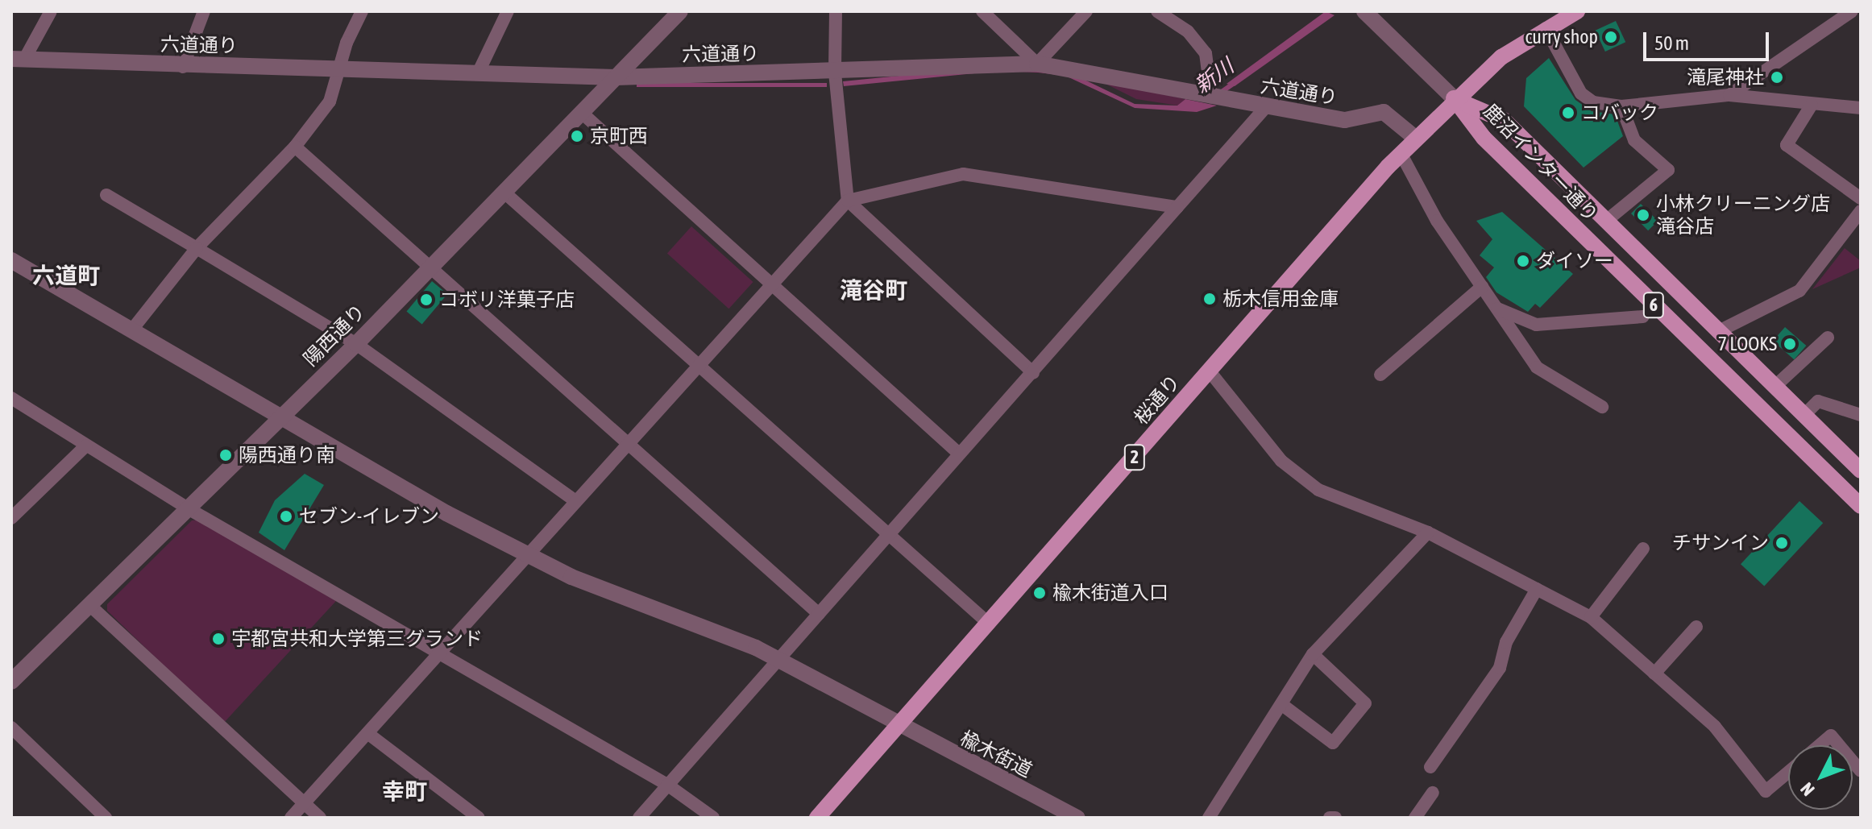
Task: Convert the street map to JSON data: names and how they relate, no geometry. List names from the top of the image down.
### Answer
{
  "streets": {
    "main road": [
      "鹿沼インター通り",
      "6",
      "桜通り",
      "2"
    ],
    "street": ["六道通り", "陽西通り", "楡木街道"]
  },
  "crossings": [
    ["六道通り", "陽西通り"],
    ["六道通り", "桜通り"],
    ["鹿沼インター通り", "桜通り"],
    ["鹿沼インター通り", "2"],
    ["陽西通り", "楡木街道"],
    ["桜通り", "2"],
    ["桜通り", "楡木街道"]
  ],
  "districts": ["六道町", "滝谷町", "幸町"],
  "water": ["新川"],
  "places": [
    "curry shop",
    "滝尾神社",
    "コバック",
    "京町西",
    "小林クリーニング店 滝谷店",
    "ダイソー",
    "栃木信用金庫",
    "コボリ洋菓子店",
    "7 LOOKS",
    "陽西通り南",
    "セブン-イレブン",
    "チサンイン",
    "楡木街道入口",
    "宇都宮共和大学第三グランド"
  ],
  "scale_bar": "50 m",
  "north": "bottom left"
}
